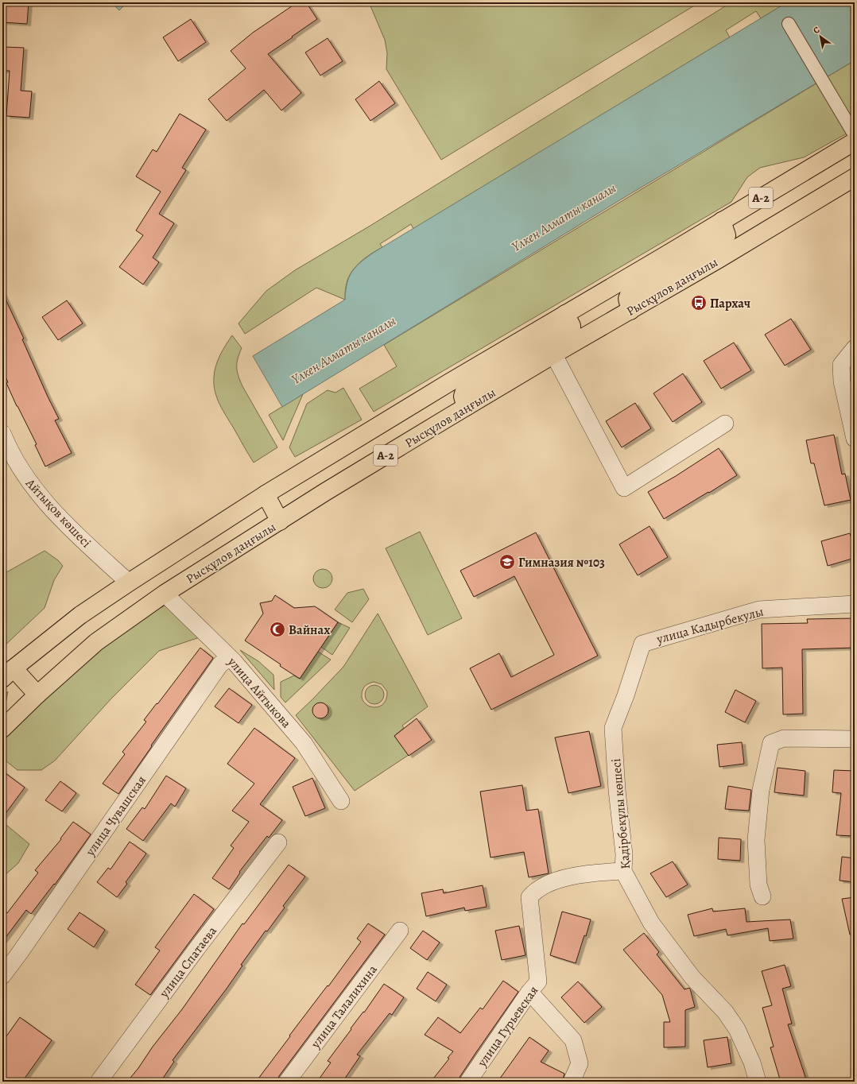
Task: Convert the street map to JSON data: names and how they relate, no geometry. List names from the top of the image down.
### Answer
{
  "streets": {
    "main road": ["A-2", "Рысқұлов даңғылы"],
    "street": [
      "Айтықов көшесі",
      "улица Кадырбекулы",
      "улица Айтыкова",
      "Қадірбекұлы көшесі",
      "улица Чувашская",
      "улица Спатаева",
      "улица Талалихина",
      "улица Гурьевская"
    ]
  },
  "crossings": [
    ["A-2", "Айтықов көшесі"],
    ["Рысқұлов даңғылы", "улица Айтыкова"],
    ["улица Кадырбекулы", "Қадірбекұлы көшесі"],
    ["улица Айтыкова", "улица Чувашская"],
    ["Қадірбекұлы көшесі", "улица Гурьевская"]
  ],
  "water": ["Үлкен Алматы каналы"],
  "places": {
    "bus stop": ["Пархач"],
    "school or university": ["Гимназия №103"],
    "mosque": ["Вайнах"]
  },
  "north": "top left"
}
